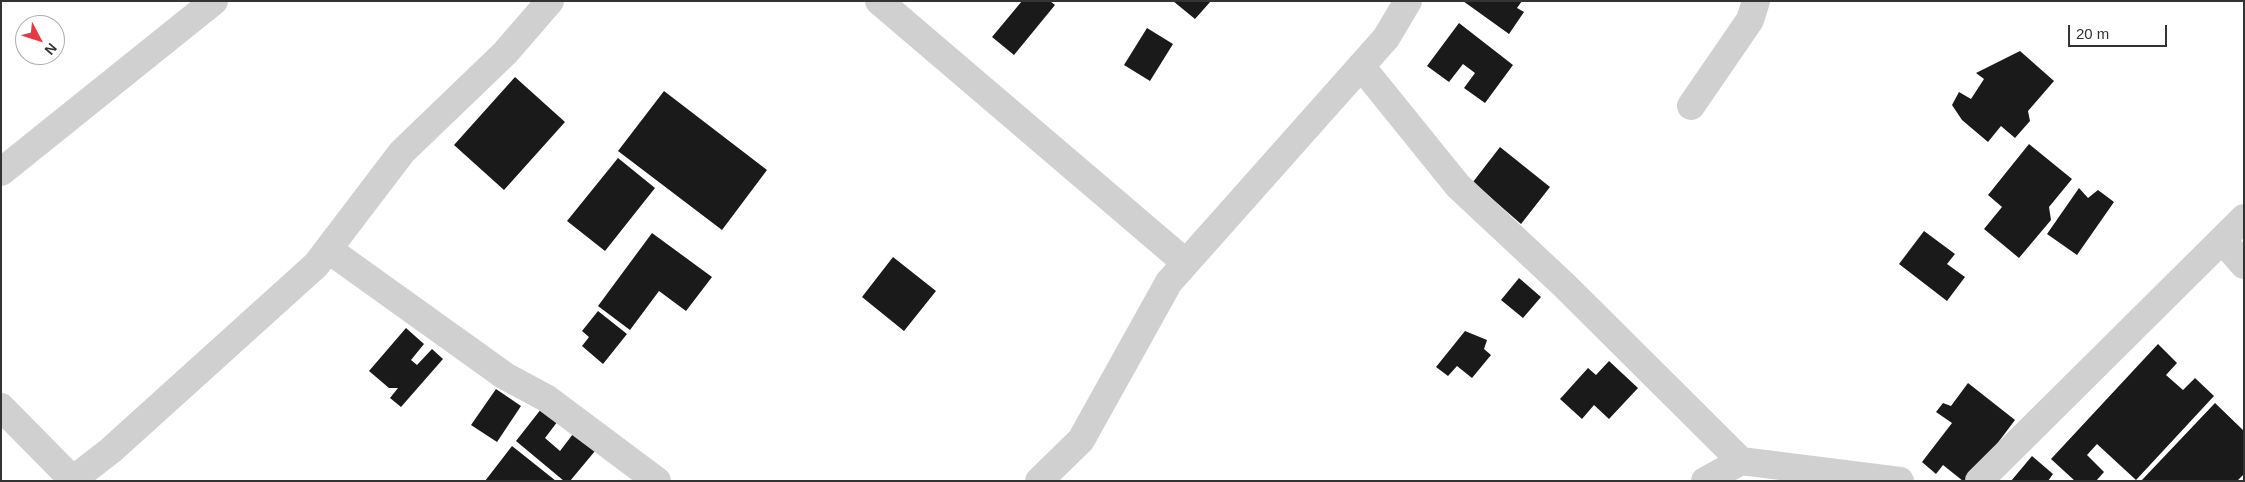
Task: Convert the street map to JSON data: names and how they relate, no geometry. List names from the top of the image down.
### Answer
{
  "scale_bar": "20 m",
  "north": "bottom right"
}
